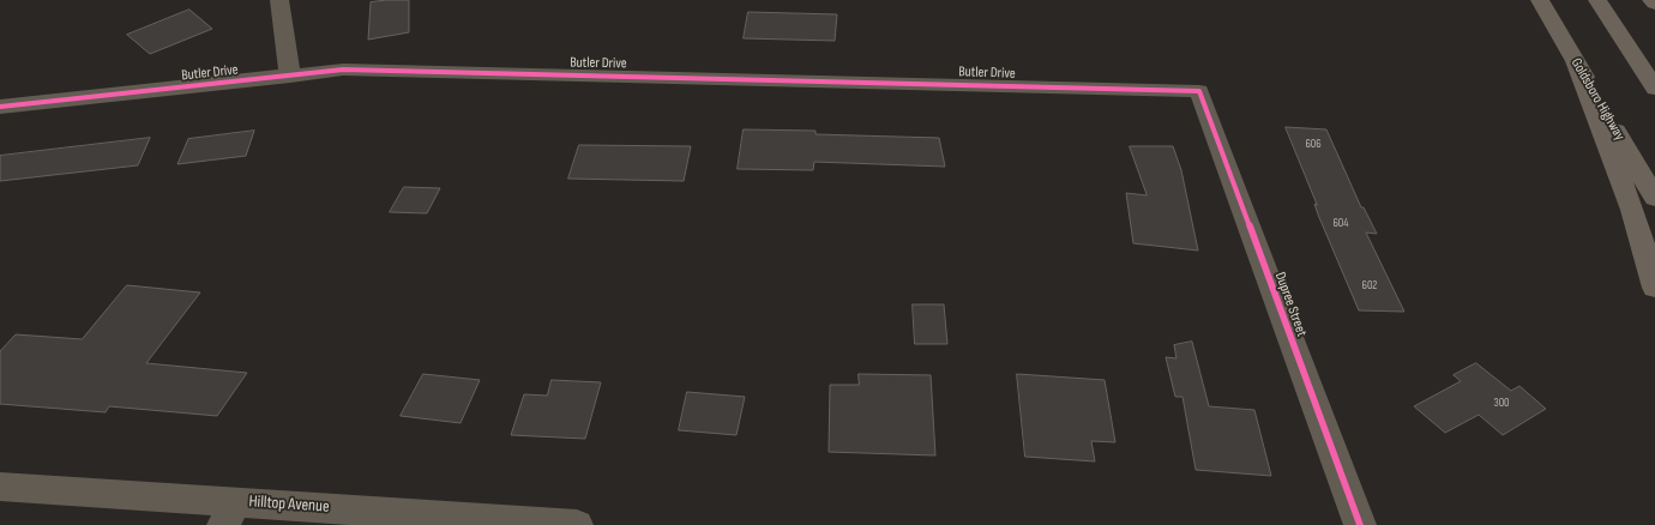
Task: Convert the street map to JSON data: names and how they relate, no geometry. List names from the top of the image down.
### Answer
{
  "streets": {
    "main road": ["Goldsboro Highway"],
    "street": ["Butler Drive", "Dupree Street", "Hilltop Avenue"]
  },
  "crossings": [
    ["Butler Drive", "Dupree Street"]
  ],
  "house_numbers": [
    "606",
    "604",
    "602",
    "300"
  ]
}
